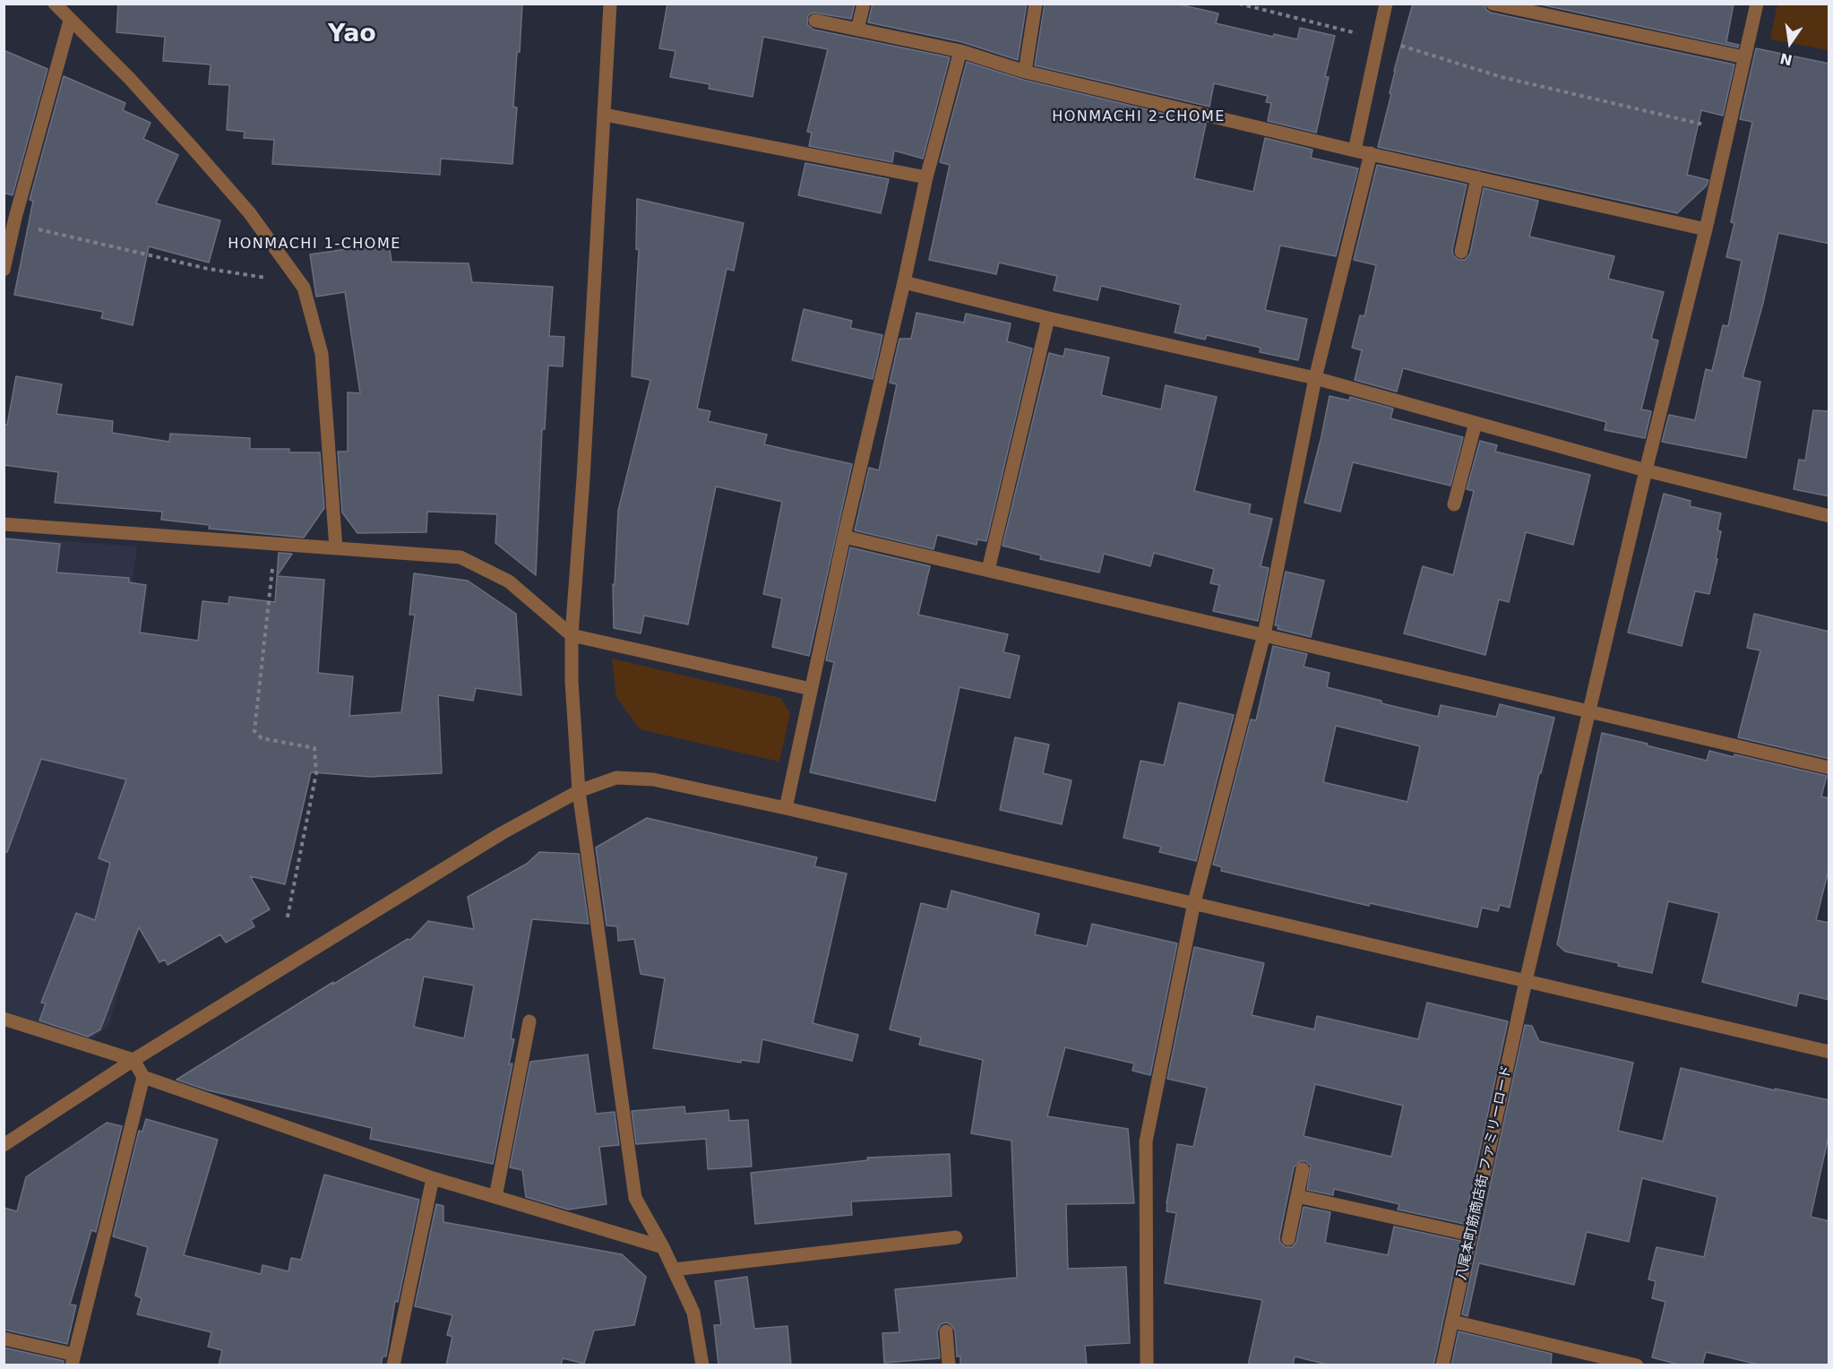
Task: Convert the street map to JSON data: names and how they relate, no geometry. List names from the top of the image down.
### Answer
{
  "streets": {
    "street": ["八尾本町筋商店街 ファミリーロード"]
  },
  "districts": ["Yao", "HONMACHI 2-CHOME", "HONMACHI 1-CHOME"],
  "north": "bottom"
}
